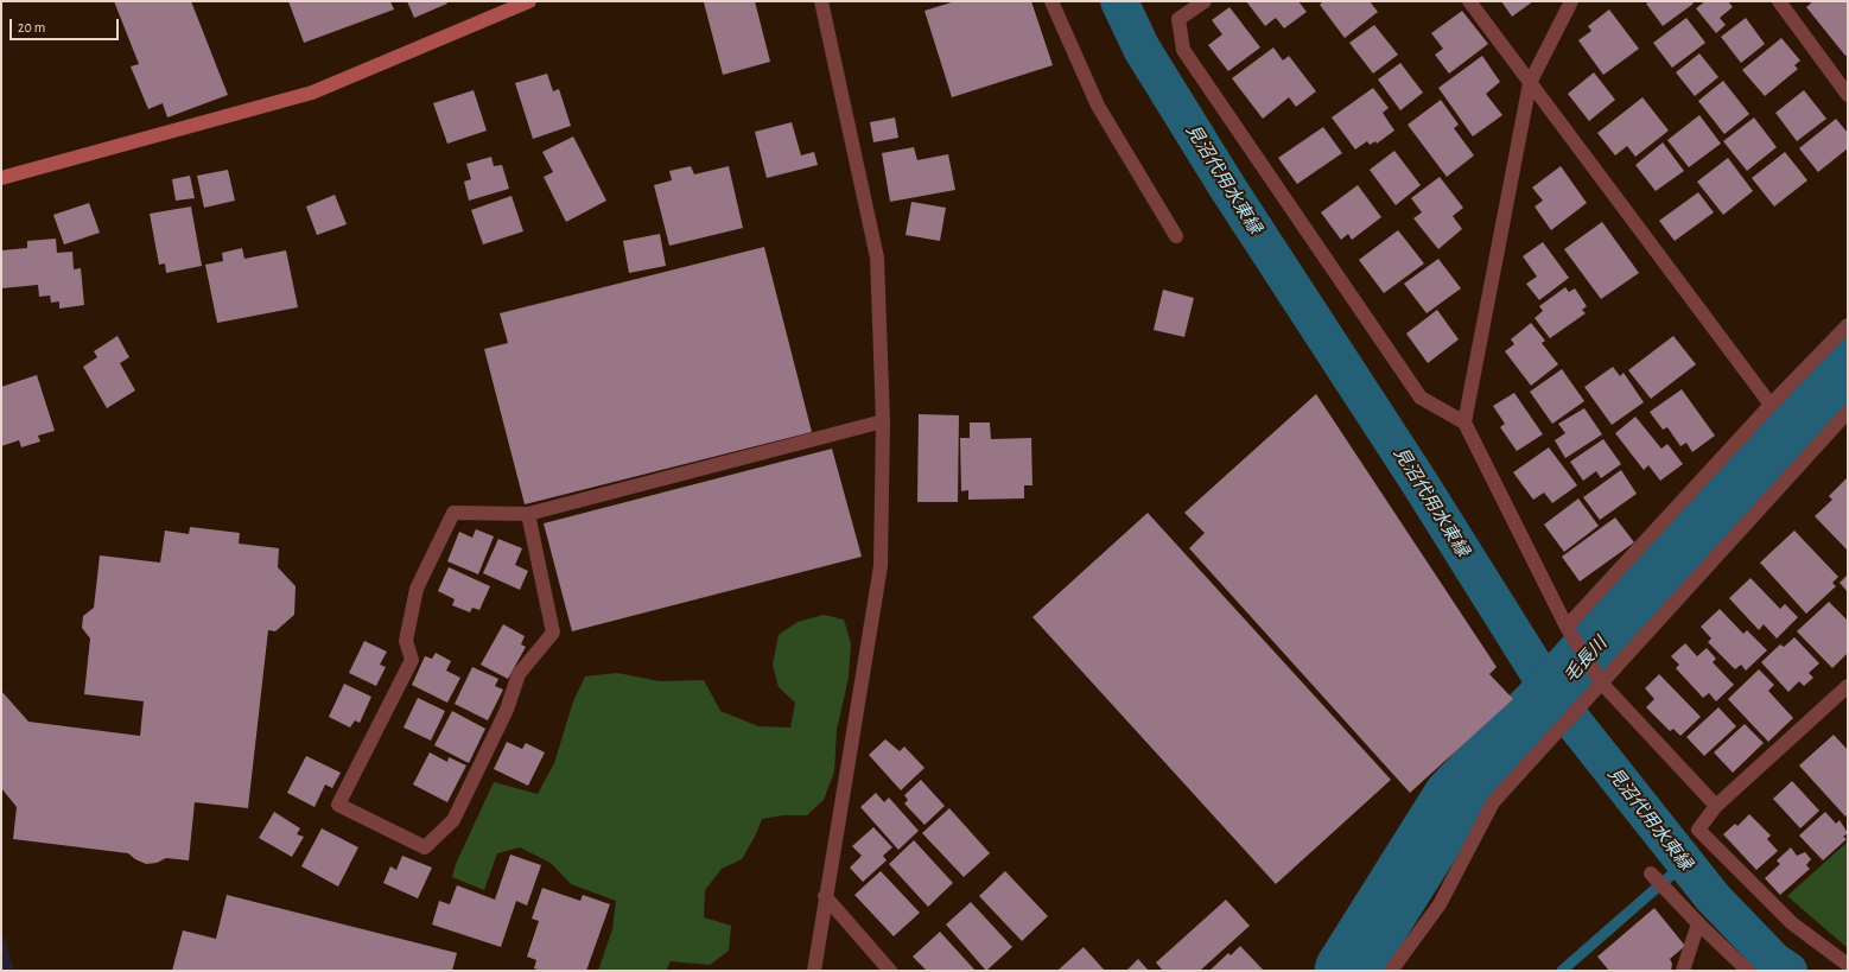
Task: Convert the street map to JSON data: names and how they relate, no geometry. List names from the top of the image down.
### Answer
{
  "water": ["見沼代用水東縁", "毛長川"],
  "scale_bar": "20 m"
}
